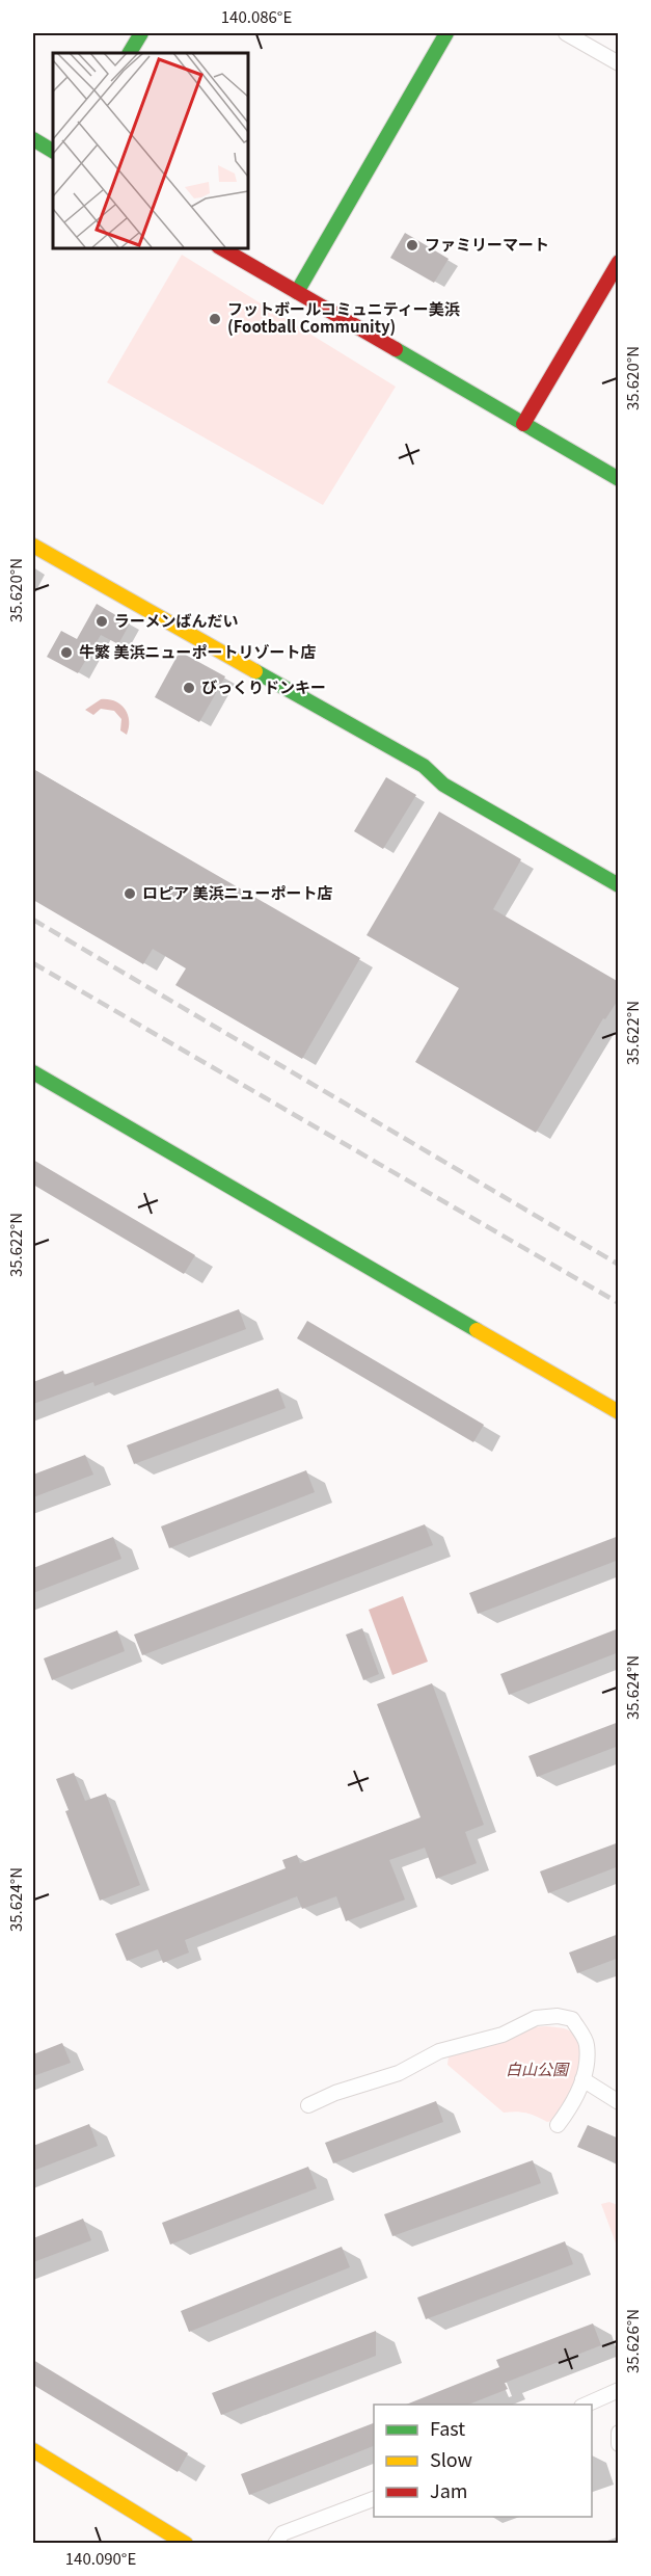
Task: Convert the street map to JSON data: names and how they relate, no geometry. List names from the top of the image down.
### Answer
{
  "parks": ["白山公園"],
  "places": [
    "ファミリーマート",
    "フットボールコミュニティー美浜 (Football Community)",
    "ラーメンばんだい",
    "牛繁 美浜ニューポートリゾート店",
    "びっくりドンキー",
    "ロピア 美浜ニューポート店"
  ],
  "legend": ["Fast", "Slow", "Jam"],
  "coordinates": [
    "140.086°E",
    "35.620°N",
    "35.622°N",
    "35.624°N",
    "35.626°N",
    "140.090°E"
  ]
}
